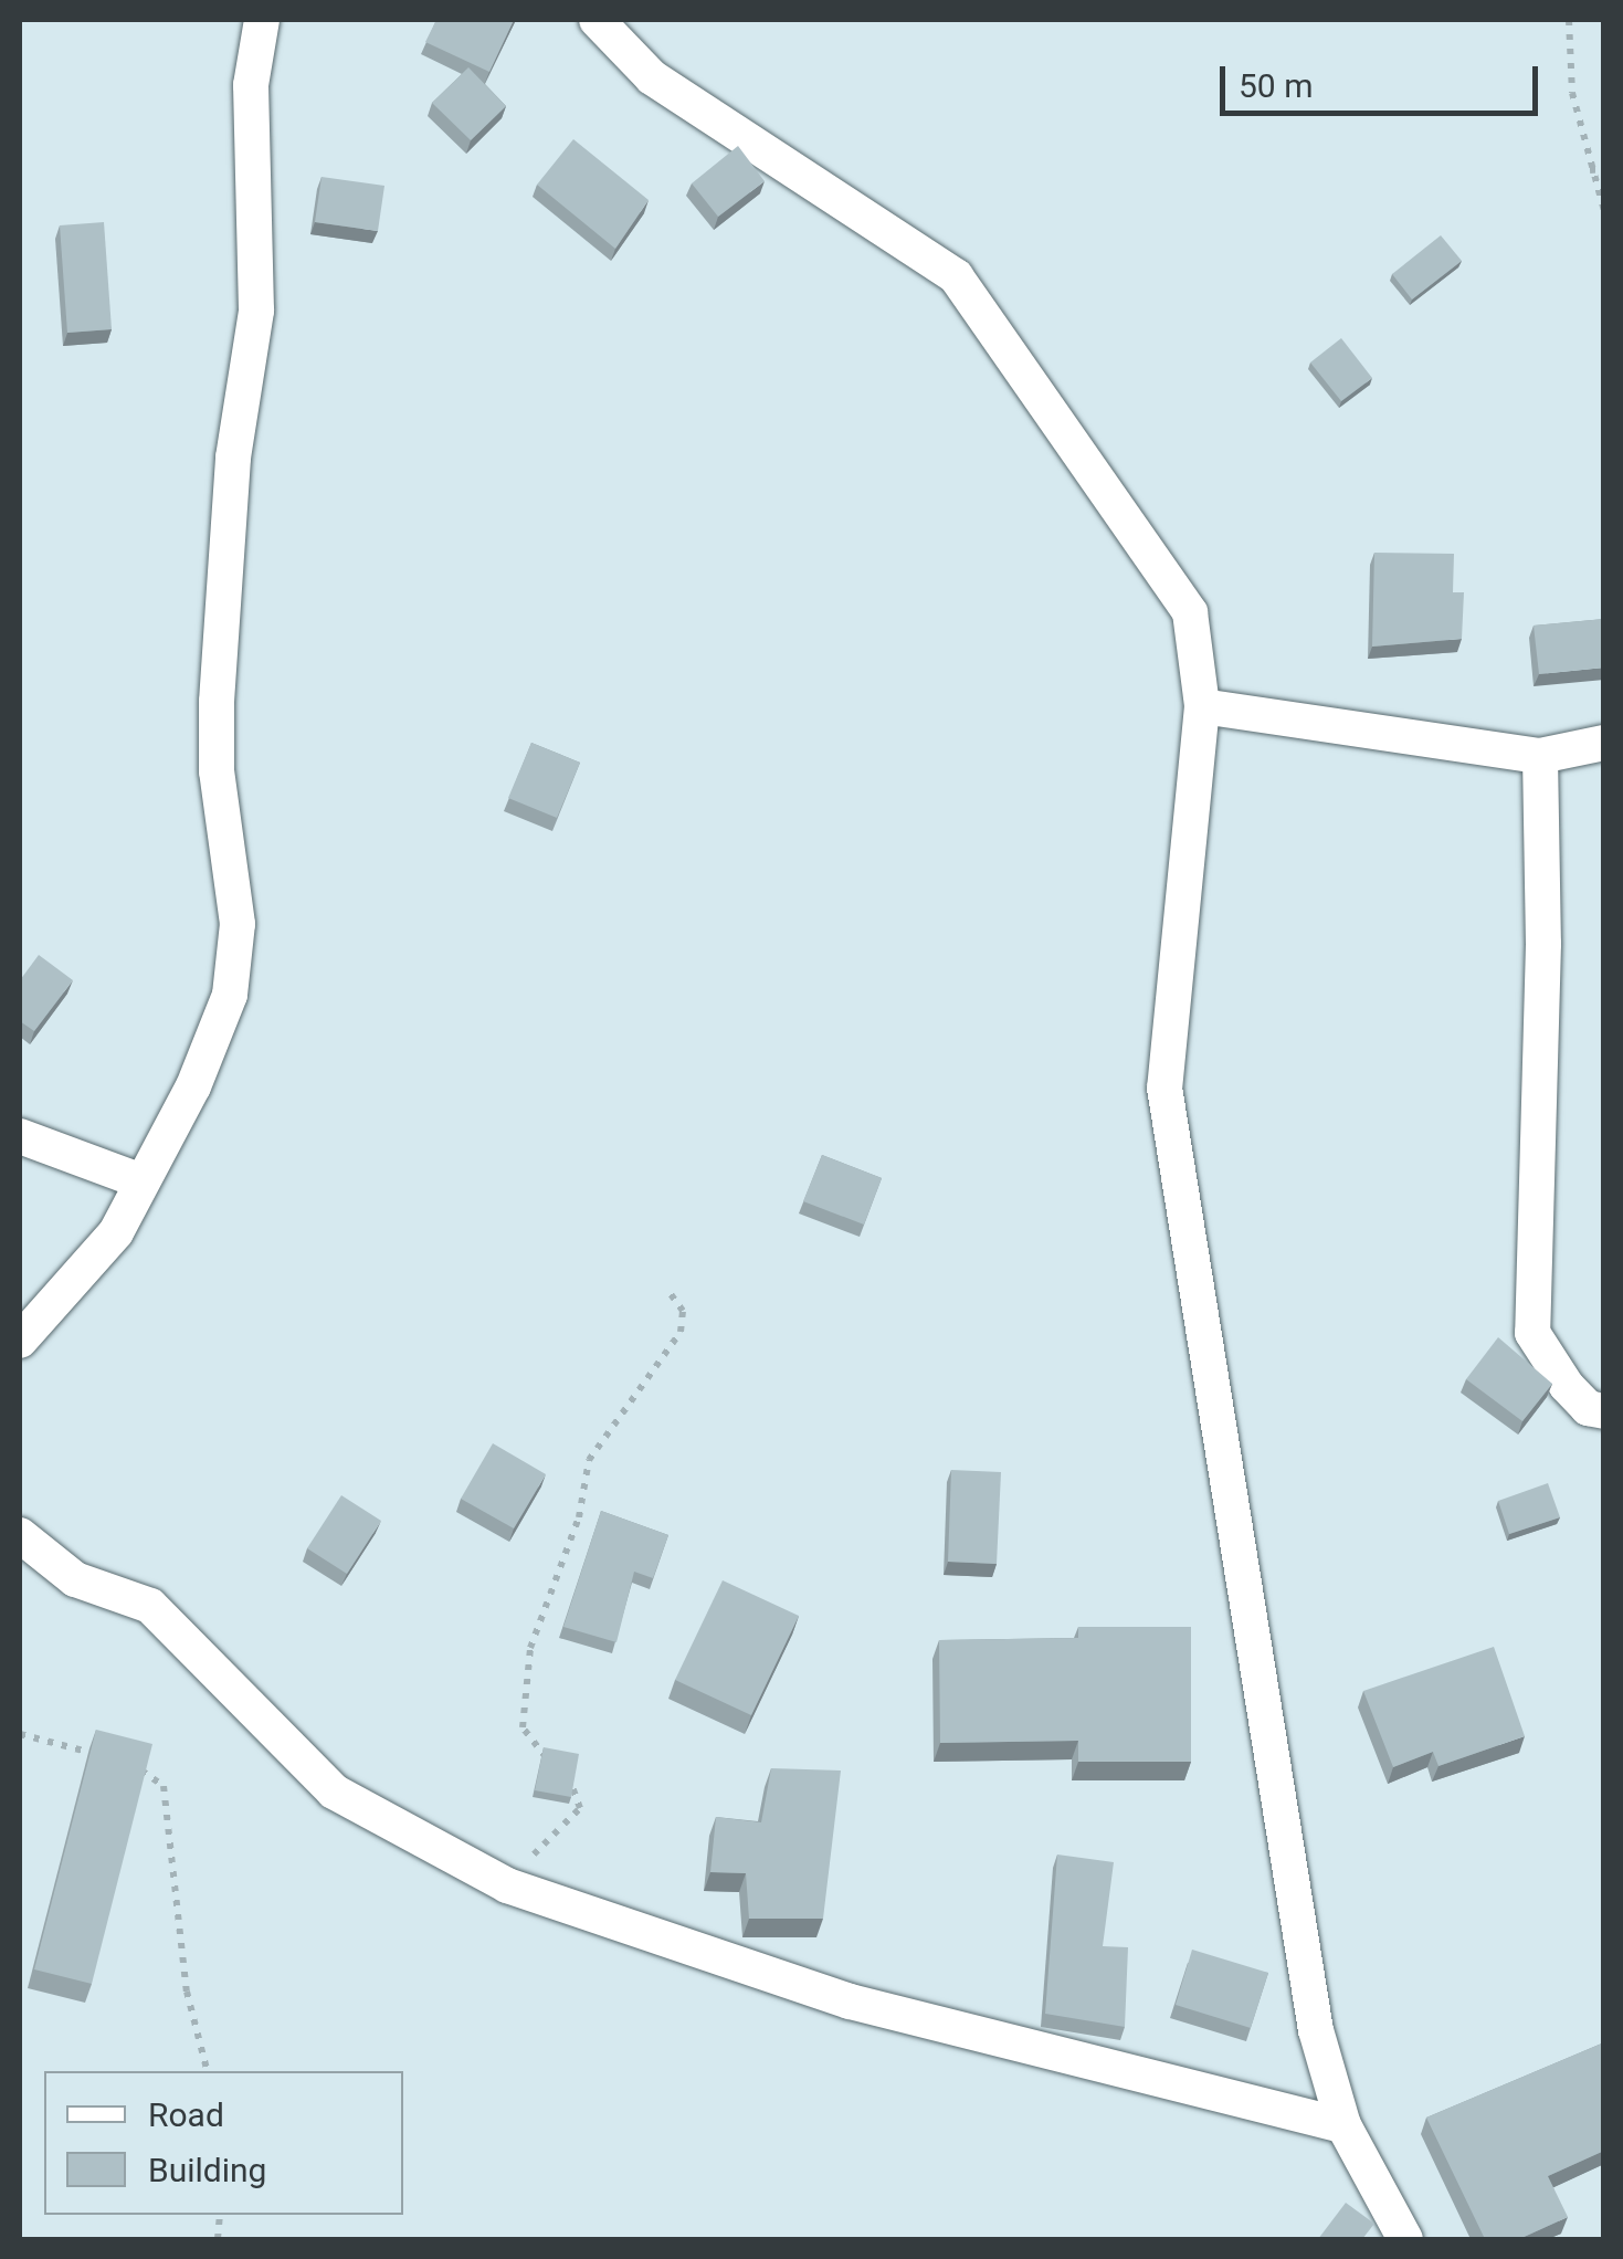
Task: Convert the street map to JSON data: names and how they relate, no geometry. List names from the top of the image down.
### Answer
{
  "legend": ["Road", "Building"],
  "scale_bar": "50 m"
}
